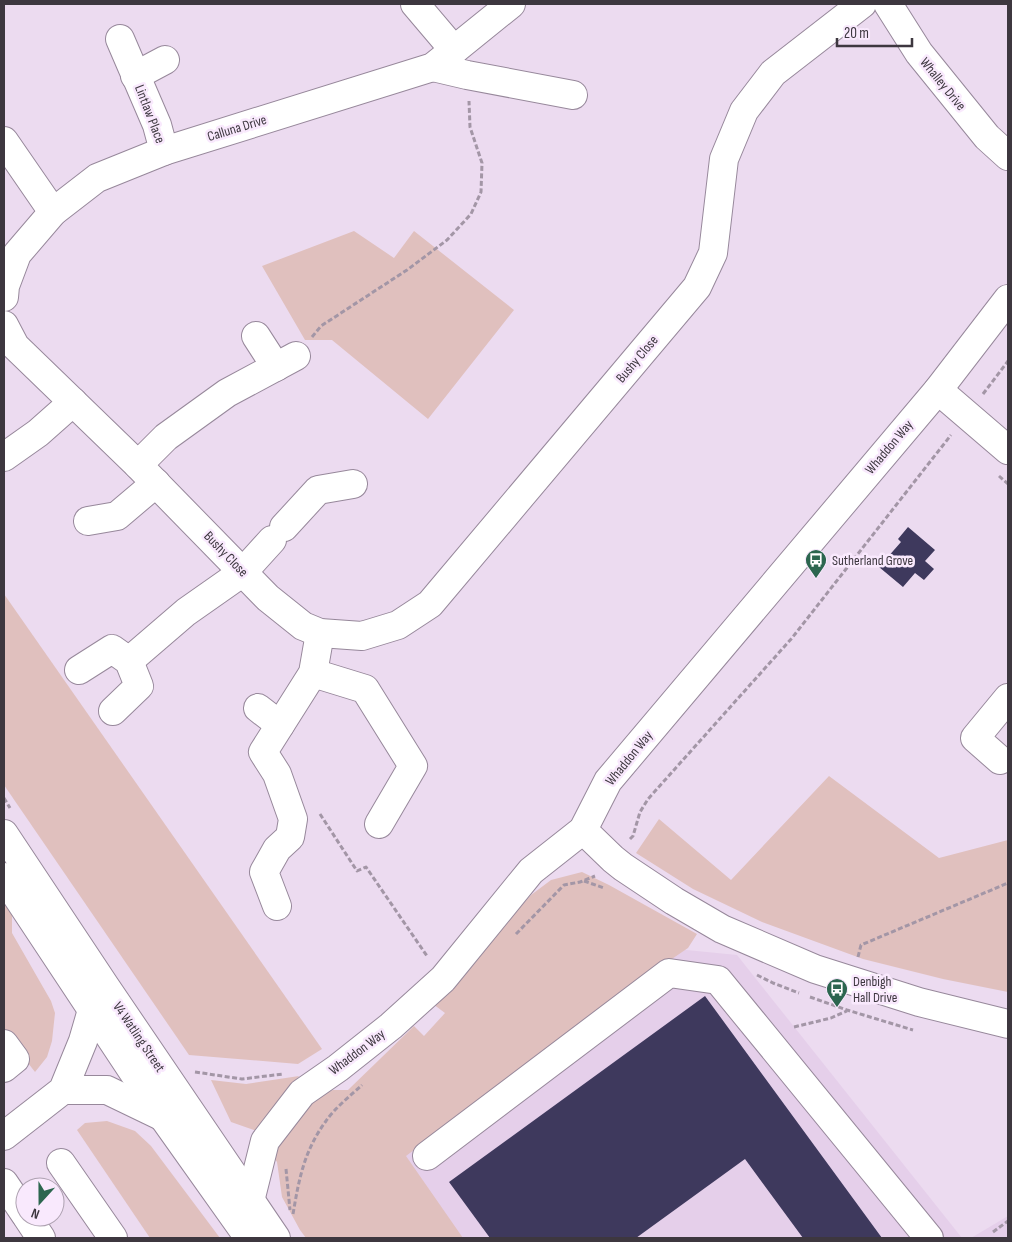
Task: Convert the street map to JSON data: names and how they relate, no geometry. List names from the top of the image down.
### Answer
{
  "streets": {
    "street": [
      "Whalley Drive",
      "Lintlaw Place",
      "Calluna Drive",
      "Bushy Close",
      "Whaddon Way",
      "V4 Watling Street"
    ]
  },
  "crossings": [
    ["Lintlaw Place", "Calluna Drive"],
    ["Whaddon Way", "V4 Watling Street"]
  ],
  "places": {
    "bus stop": ["Sutherland Grove", "Denbigh Hall Drive"]
  },
  "scale_bar": "20 m",
  "north": "bottom"
}
